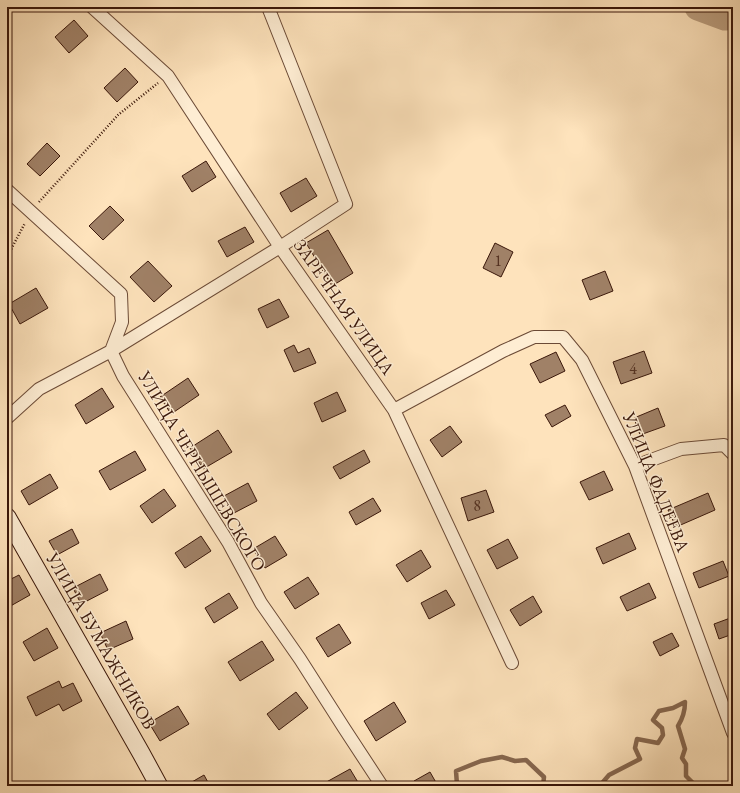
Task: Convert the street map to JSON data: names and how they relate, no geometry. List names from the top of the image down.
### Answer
{
  "streets": {
    "street": [
      "ЗАРЕЧНАЯ УЛИЦА",
      "УЛИЦА ЧЕРНЫШЕВСКОГО",
      "УЛИЦА ФАДЕЕВА",
      "УЛИЦА БУМАЖНИКОВ"
    ]
  },
  "crossings": [
    ["ЗАРЕЧНАЯ УЛИЦА", "УЛИЦА ФАДЕЕВА"]
  ],
  "house_numbers": ["1", "4", "8"]
}
